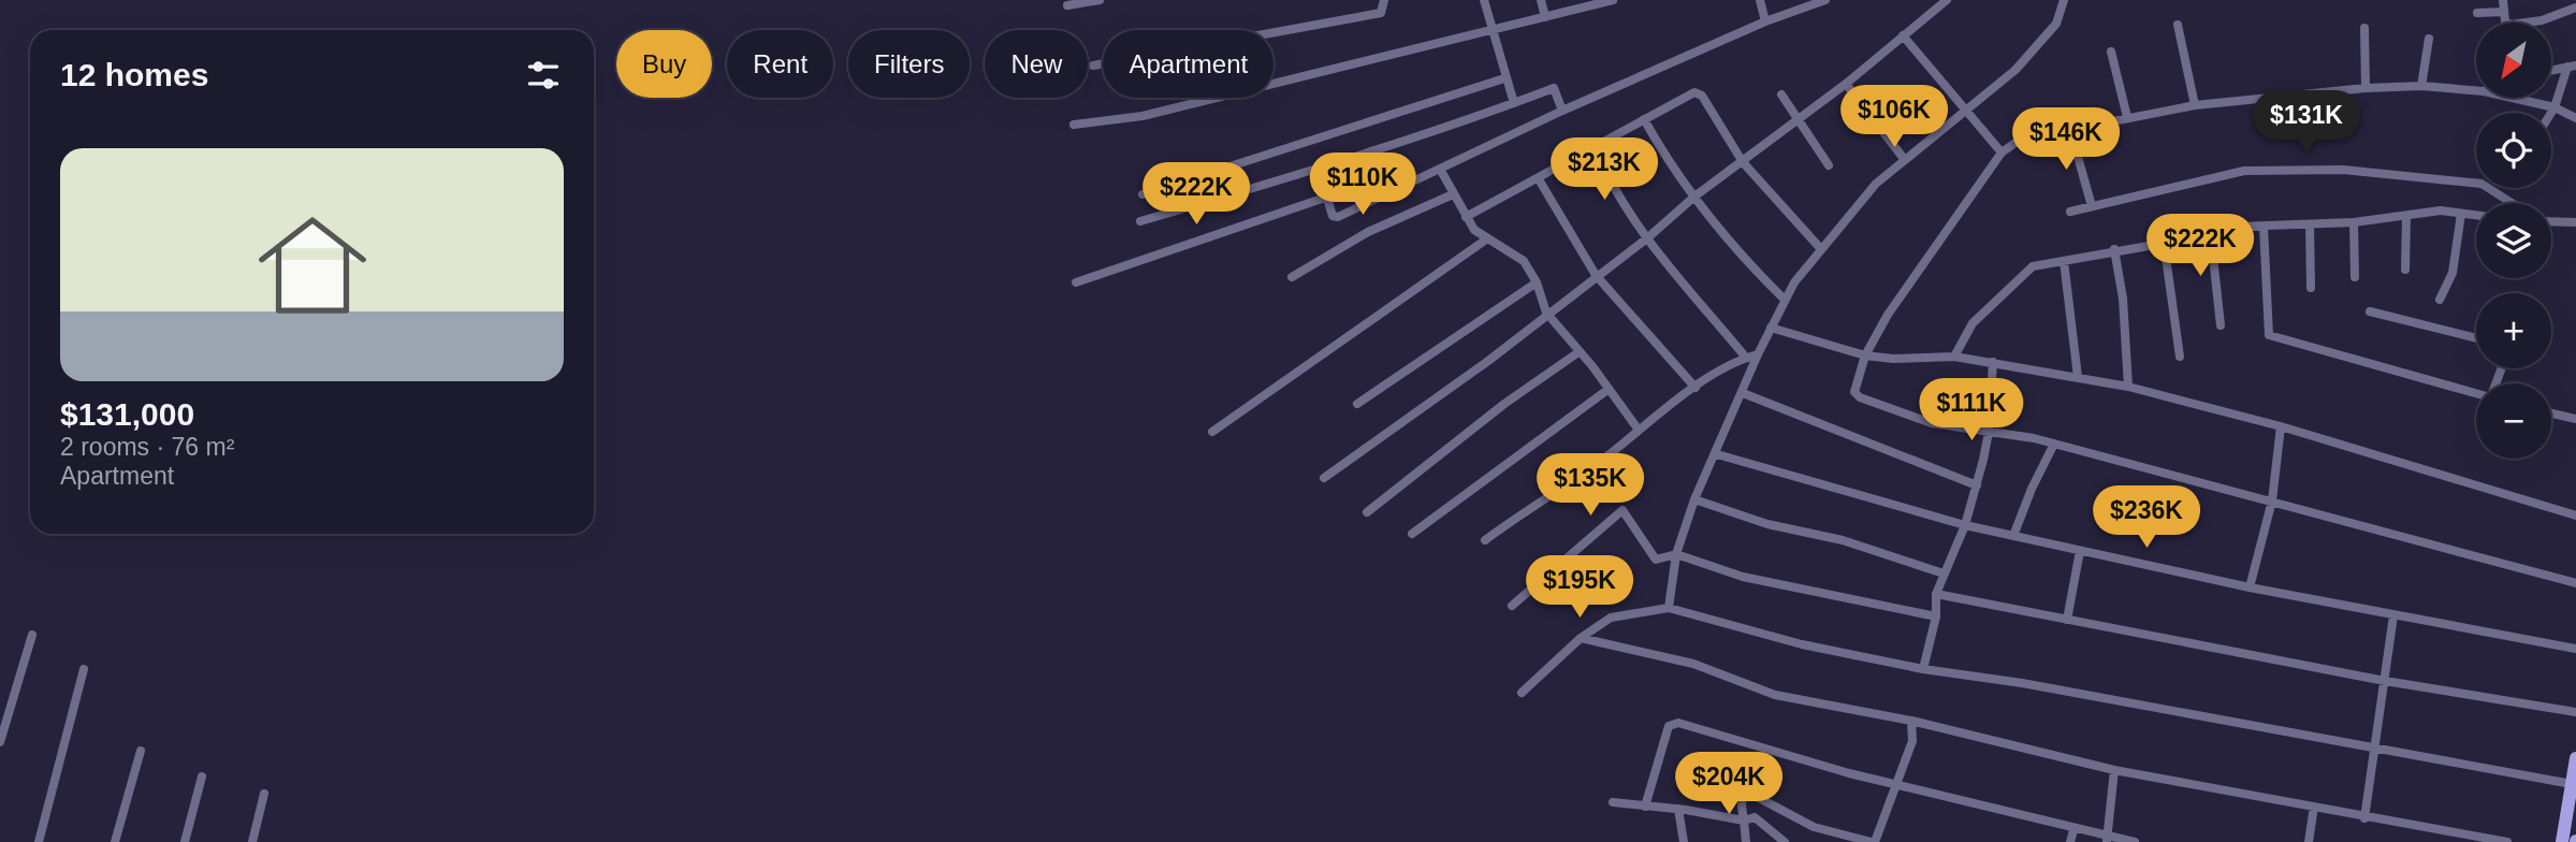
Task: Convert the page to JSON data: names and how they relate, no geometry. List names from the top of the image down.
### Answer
{
  "north": "bottom left",
  "page": {
    "map_buttons": ["+", "−"],
    "chip": [
      "Buy",
      "Rent",
      "Filters",
      "New",
      "Apartment"
    ],
    "heading": "12 homes",
    "price": [
      "$106K",
      "$131K",
      "$146K",
      "$213K",
      "$110K",
      "$222K",
      "$222K",
      "$111K",
      "$135K",
      "$236K",
      "$195K",
      "$204K"
    ],
    "list": [
      {
        "name": "$131,000",
        "note": "2 rooms · 76 m² · Apartment"
      }
    ]
  }
}
